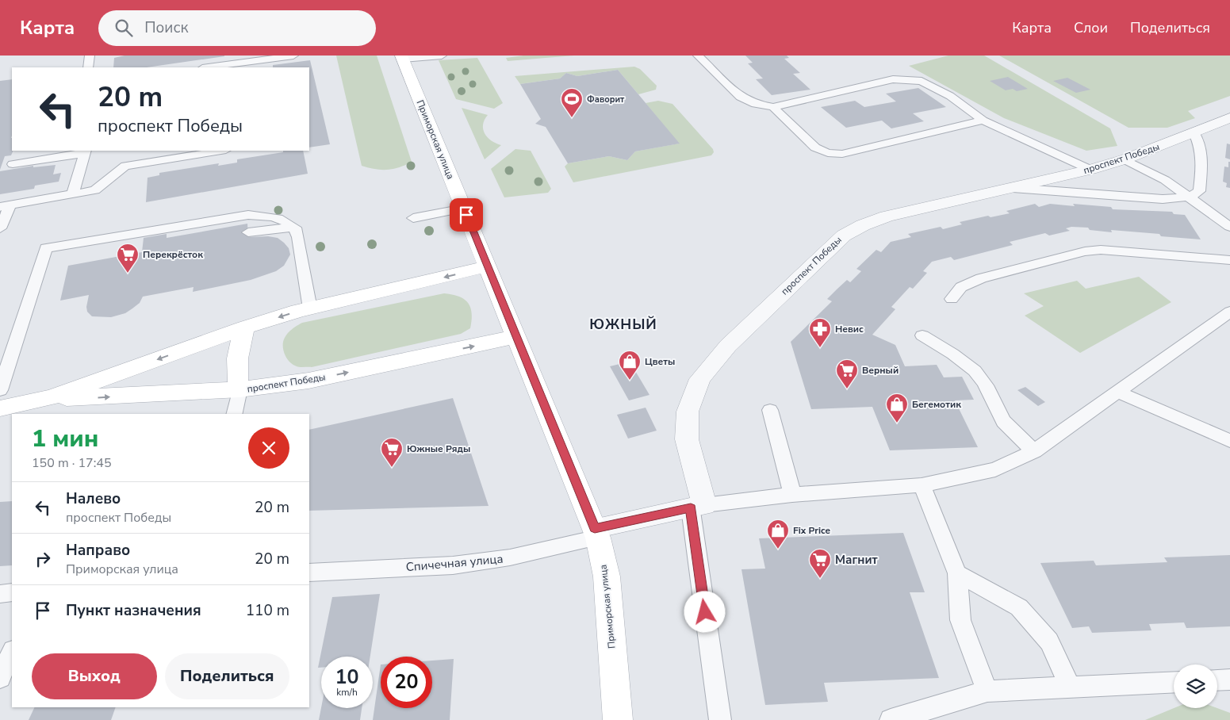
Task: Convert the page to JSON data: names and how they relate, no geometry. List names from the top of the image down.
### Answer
{
  "streets": {
    "main road": ["Приморская улица", "проспект Победы"],
    "lane": ["Спичечная улица"]
  },
  "crossings": [
    ["Приморская улица", "проспект Победы"],
    ["Приморская улица", "Спичечная улица"]
  ],
  "districts": ["ЮЖНЫЙ"],
  "places": {
    "sports": ["Фаворит"],
    "supermarket": [
      "Перекрёсток",
      "Верный",
      "Южные Ряды",
      "Магнит"
    ],
    "pharmacy": ["Невис"],
    "shop": ["Цветы", "Бегемотик", "Fix Price"]
  },
  "page": {
    "header": "Карта",
    "search": "Поиск",
    "nav": ["Карта", "Слои", "Поделиться"],
    "turn": ["20 m", "проспект Победы"],
    "heading": ["1 мин", "150 m · 17:45"],
    "list": [
      {
        "name": "Налево",
        "note": "проспект Победы",
        "value": "20 m"
      },
      {
        "name": "Направо",
        "note": "Приморская улица",
        "value": "20 m"
      },
      {
        "name": "Пункт назначения",
        "value": "110 m"
      }
    ],
    "buttons": ["Выход", "Поделиться"],
    "speed": "10 km/h",
    "limit": "20"
  }
}
